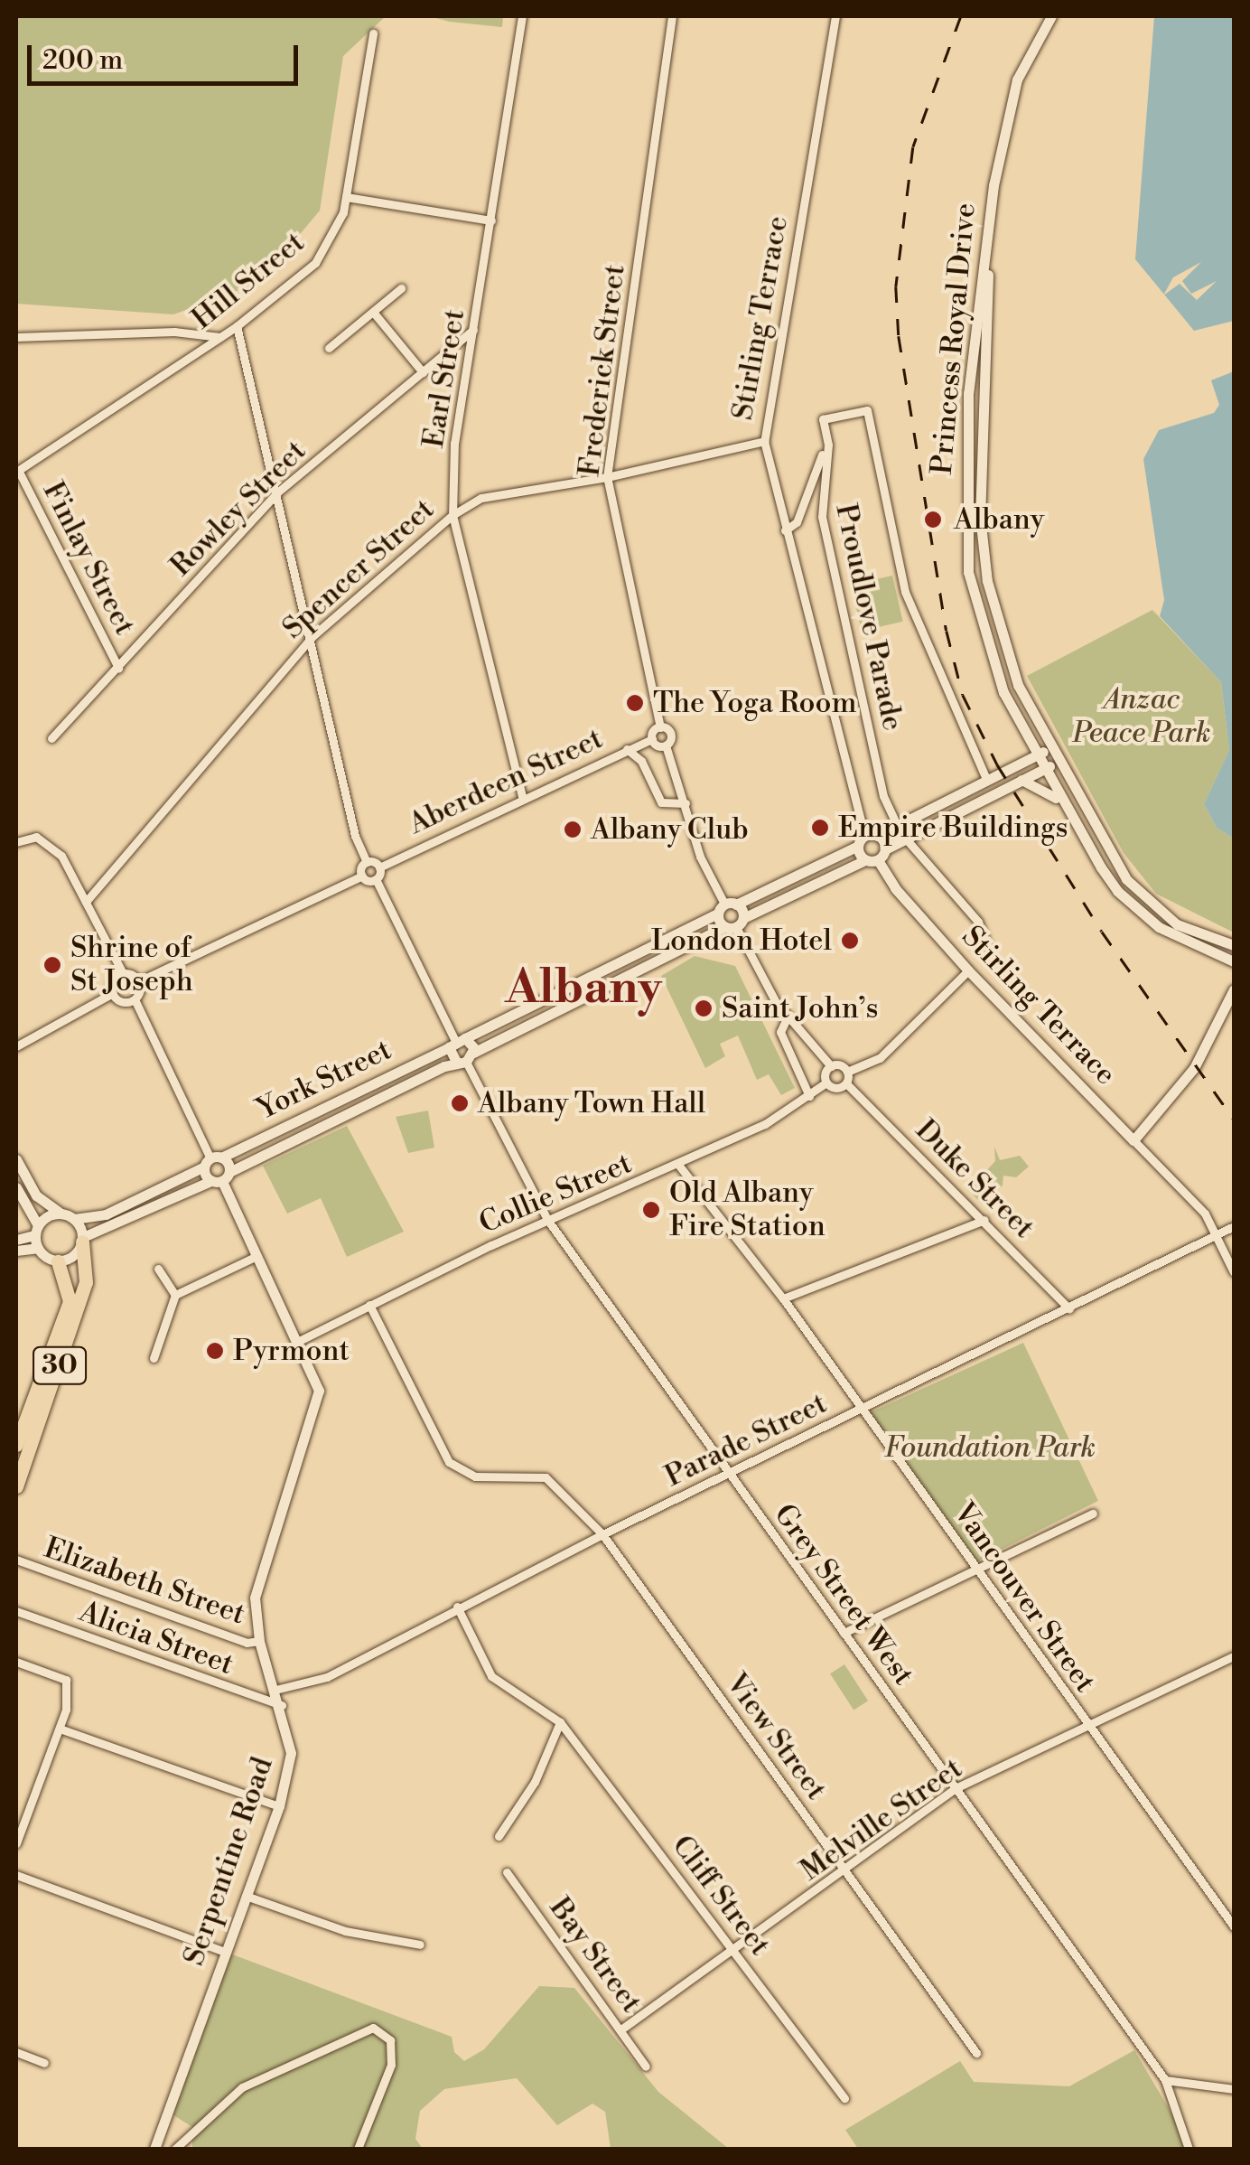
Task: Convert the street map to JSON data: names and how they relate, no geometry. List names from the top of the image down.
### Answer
{
  "streets": {
    "highway": ["30"],
    "main road": [
      "Stirling Terrace",
      "Princess Royal Drive",
      "York Street",
      "Serpentine Road"
    ],
    "street": [
      "Hill Street",
      "Frederick Street",
      "Earl Street",
      "Rowley Street",
      "Finlay Street",
      "Spencer Street",
      "Proudlove Parade",
      "Aberdeen Street",
      "Duke Street",
      "Collie Street",
      "Parade Street",
      "Elizabeth Street",
      "Grey Street West",
      "Vancouver Street",
      "Alicia Street",
      "View Street",
      "Melville Street",
      "Cliff Street",
      "Bay Street"
    ]
  },
  "crossings": [
    ["Hill Street", "Finlay Street"],
    ["Stirling Terrace", "Spencer Street"],
    ["Stirling Terrace", "York Street"],
    ["Frederick Street", "Spencer Street"],
    ["Earl Street", "Rowley Street"],
    ["Earl Street", "Spencer Street"],
    ["Earl Street", "Aberdeen Street"],
    ["Rowley Street", "Finlay Street"],
    ["Proudlove Parade", "York Street"],
    ["York Street", "30"],
    ["York Street", "Grey Street West"],
    ["York Street", "Serpentine Road"],
    ["Duke Street", "Parade Street"],
    ["Collie Street", "Grey Street West"],
    ["Collie Street", "Vancouver Street"],
    ["Collie Street", "View Street"],
    ["Collie Street", "Serpentine Road"],
    ["Parade Street", "Grey Street West"],
    ["Parade Street", "Vancouver Street"],
    ["Parade Street", "View Street"],
    ["Parade Street", "Serpentine Road"],
    ["Parade Street", "Cliff Street"],
    ["Elizabeth Street", "Serpentine Road"],
    ["Grey Street West", "Melville Street"],
    ["Vancouver Street", "Melville Street"],
    ["Alicia Street", "Serpentine Road"],
    ["View Street", "Melville Street"],
    ["Melville Street", "Cliff Street"],
    ["Melville Street", "Bay Street"]
  ],
  "districts": ["Albany"],
  "parks": ["Anzac Peace Park", "Foundation Park"],
  "places": [
    "Albany",
    "The Yoga Room",
    "Empire Buildings",
    "Albany Club",
    "London Hotel",
    "Shrine of St Joseph",
    "Saint John’s",
    "Albany Town Hall",
    "Old Albany Fire Station",
    "Pyrmont"
  ],
  "scale_bar": "200 m"
}
